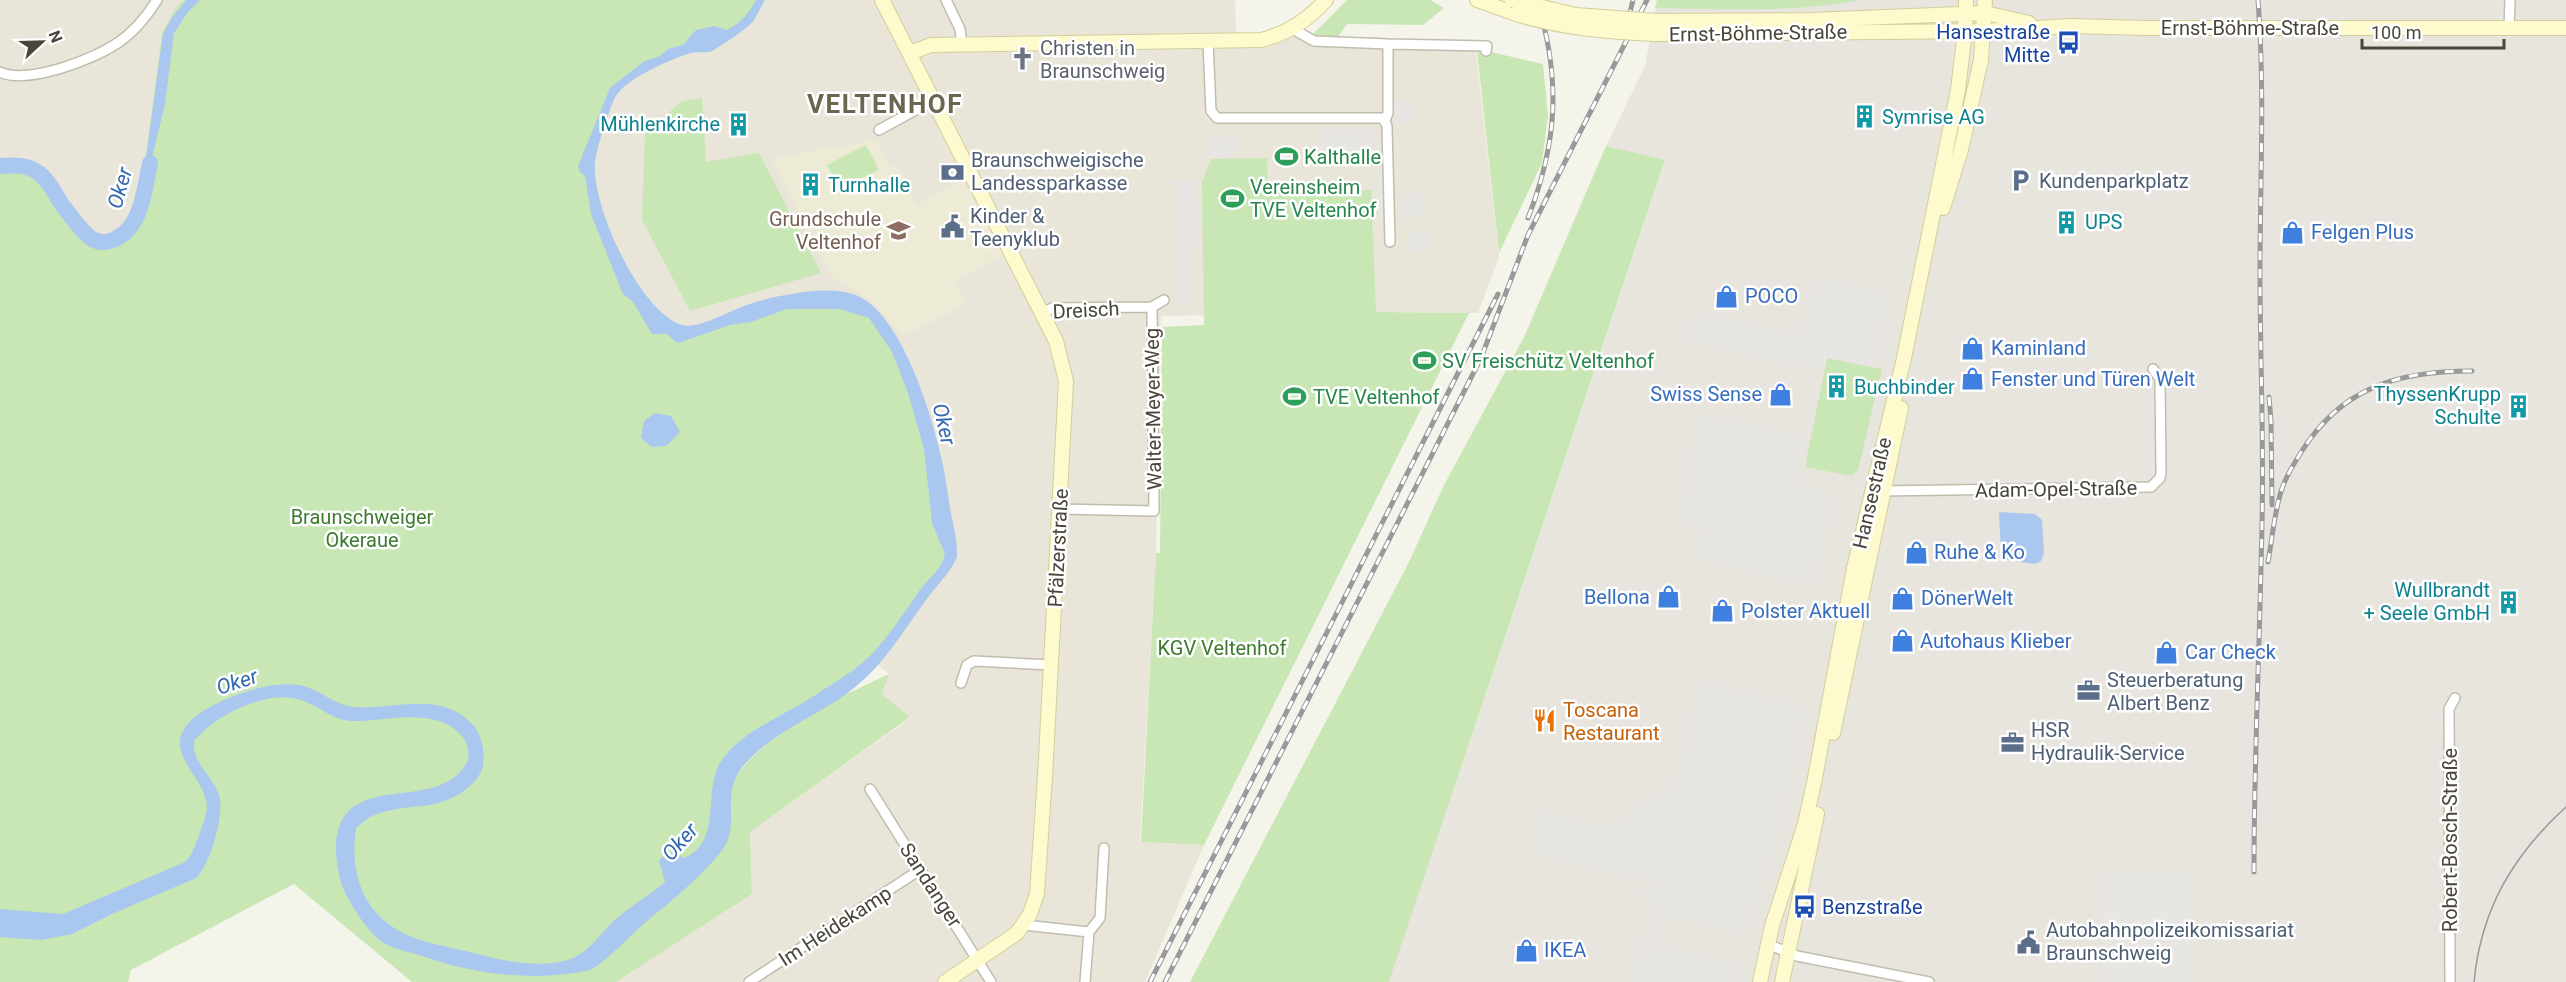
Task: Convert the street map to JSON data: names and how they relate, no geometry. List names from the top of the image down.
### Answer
{
  "streets": {
    "street": [
      "Ernst-Böhme-Straße",
      "Dreisch",
      "Walter-Meyer-Weg",
      "Adam-Opel-Straße",
      "Hansestraße",
      "Pfälzerstraße",
      "Robert-Bosch-Straße",
      "Sandanger",
      "Im Heidekamp"
    ]
  },
  "crossings": [
    ["Ernst-Böhme-Straße", "Hansestraße"],
    ["Dreisch", "Walter-Meyer-Weg"],
    ["Dreisch", "Pfälzerstraße"],
    ["Walter-Meyer-Weg", "Pfälzerstraße"],
    ["Adam-Opel-Straße", "Hansestraße"],
    ["Pfälzerstraße", "Sandanger"],
    ["Sandanger", "Im Heidekamp"]
  ],
  "districts": ["VELTENHOF"],
  "water": ["Oker"],
  "parks": ["Braunschweiger Okeraue", "KGV Veltenhof"],
  "places": {
    "bus stop": ["Hansestraße Mitte", "Benzstraße"],
    "church": ["Christen in Braunschweig"],
    "building": [
      "Symrise AG",
      "Mühlenkirche",
      "Turnhalle",
      "UPS",
      "Buchbinder",
      "ThyssenKrupp Schulte",
      "Wullbrandt + Seele GmbH"
    ],
    "sports": [
      "Kalthalle",
      "Vereinsheim TVE Veltenhof",
      "SV Freischütz Veltenhof",
      "TVE Veltenhof"
    ],
    "bank": ["Braunschweigische Landessparkasse"],
    "parking": ["Kundenparkplatz"],
    "public building": ["Kinder & Teenyklub", "Autobahnpolizeikomissariat Braunschweig"],
    "school or university": ["Grundschule Veltenhof"],
    "shop": [
      "Felgen Plus",
      "POCO",
      "Kaminland",
      "Fenster und Türen Welt",
      "Swiss Sense",
      "Ruhe & Ko",
      "Bellona",
      "DönerWelt",
      "Polster Aktuell",
      "Autohaus Klieber",
      "Car Check",
      "IKEA"
    ],
    "office": ["Steuerberatung Albert Benz", "HSR Hydraulik-Service"],
    "restaurant": ["Toscana Restaurant"]
  },
  "scale_bar": "100 m",
  "north": "right"
}
